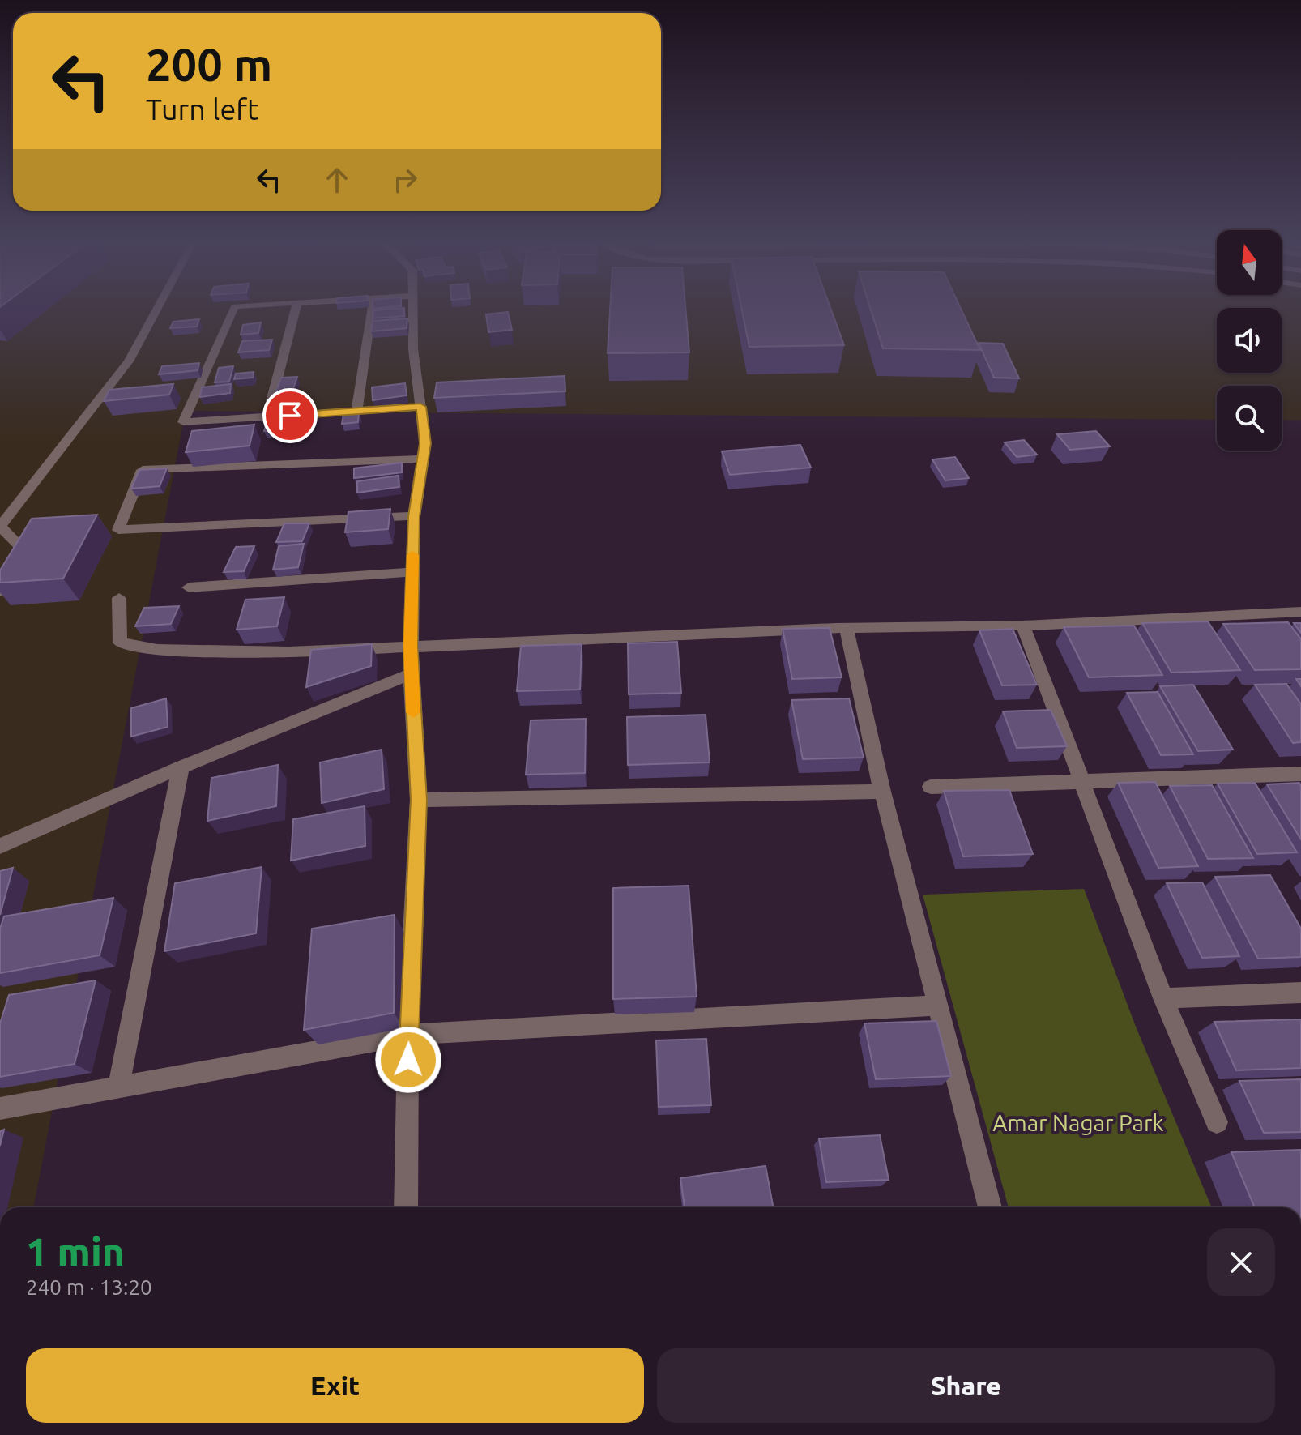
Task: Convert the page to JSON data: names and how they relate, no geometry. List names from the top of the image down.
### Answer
{
  "parks": ["Amar Nagar Park"],
  "north": "top",
  "page": {
    "turn": ["200 m", "Turn left"],
    "heading": ["1 min", "240 m · 13:20"],
    "buttons": ["Exit", "Share"]
  }
}
